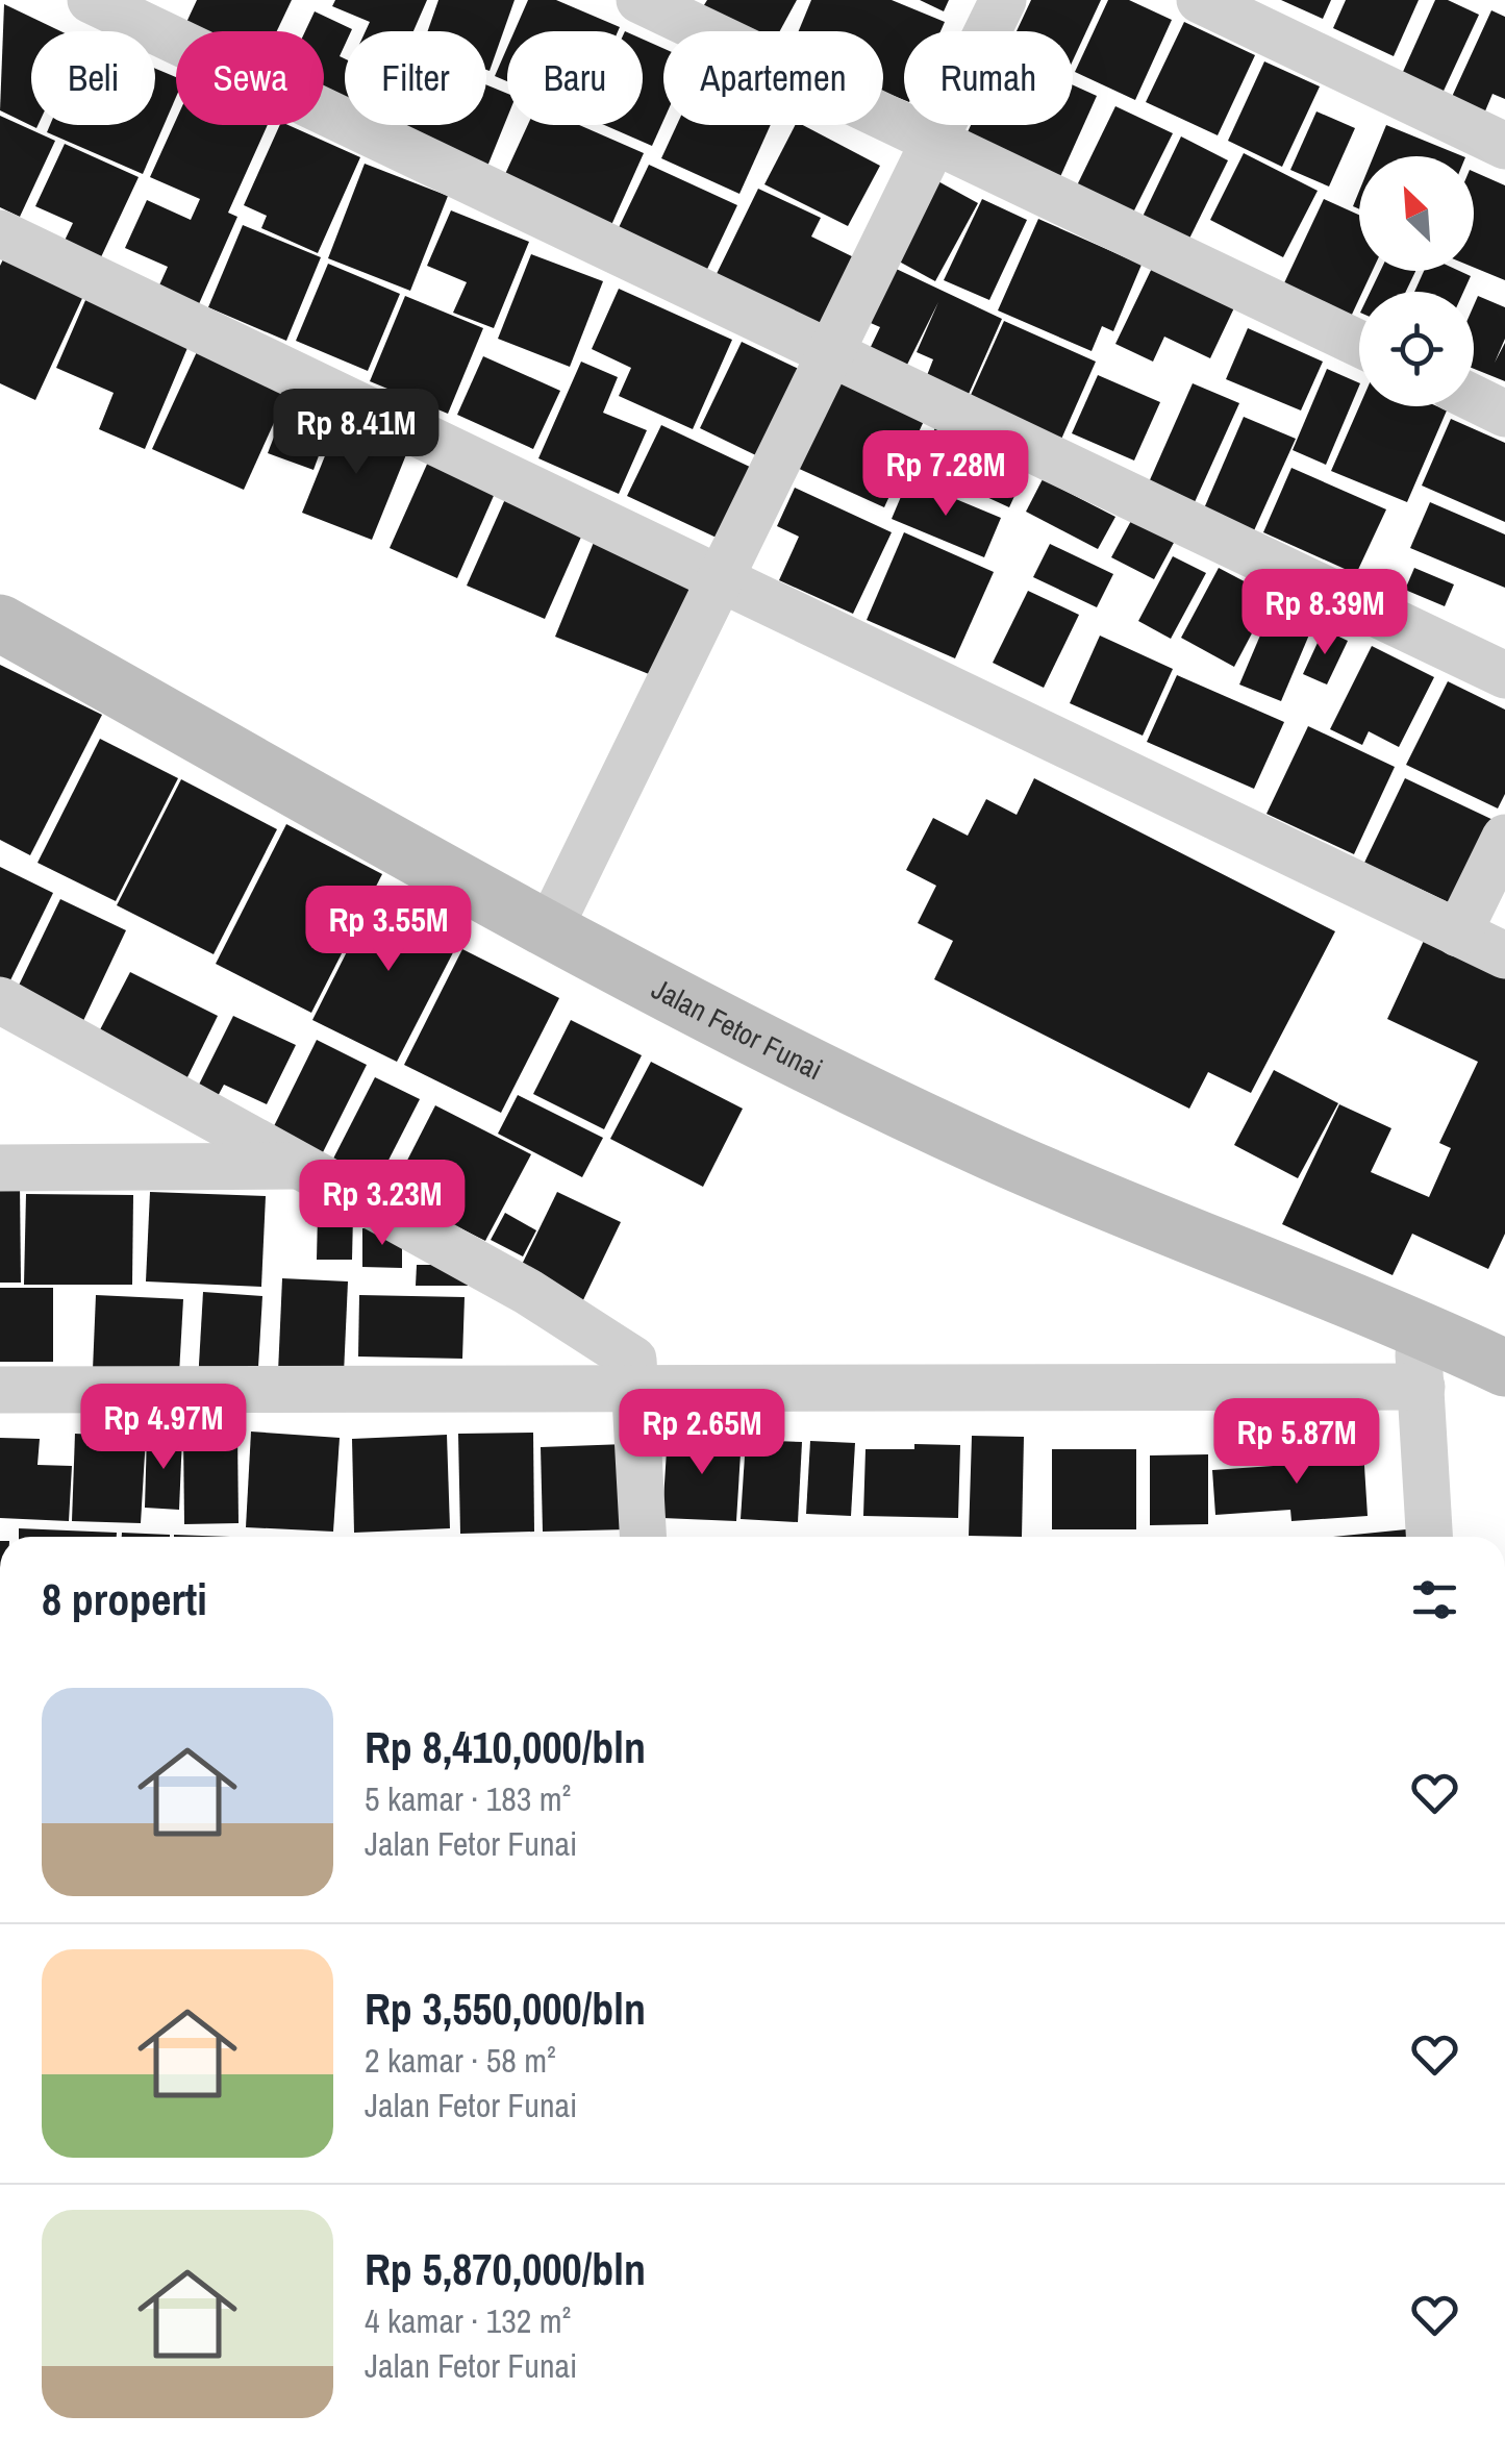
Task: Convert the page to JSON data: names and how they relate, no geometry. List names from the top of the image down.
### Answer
{
  "streets": {
    "street": ["Jalan Fetor Funai"]
  },
  "north": "top left",
  "page": {
    "chip": [
      "Beli",
      "Sewa",
      "Filter",
      "Baru",
      "Apartemen",
      "Rumah"
    ],
    "price": [
      "Rp 8.41M",
      "Rp 7.28M",
      "Rp 8.39M",
      "Rp 3.55M",
      "Rp 3.23M",
      "Rp 4.97M",
      "Rp 2.65M",
      "Rp 5.87M"
    ],
    "heading": "8 properti",
    "list": [
      {
        "name": "Rp 8,410,000/bln",
        "note": "5 kamar · 183 m² · Jalan Fetor Funai"
      },
      {
        "name": "Rp 3,550,000/bln",
        "note": "2 kamar · 58 m² · Jalan Fetor Funai"
      },
      {
        "name": "Rp 5,870,000/bln",
        "note": "4 kamar · 132 m² · Jalan Fetor Funai"
      }
    ]
  }
}
